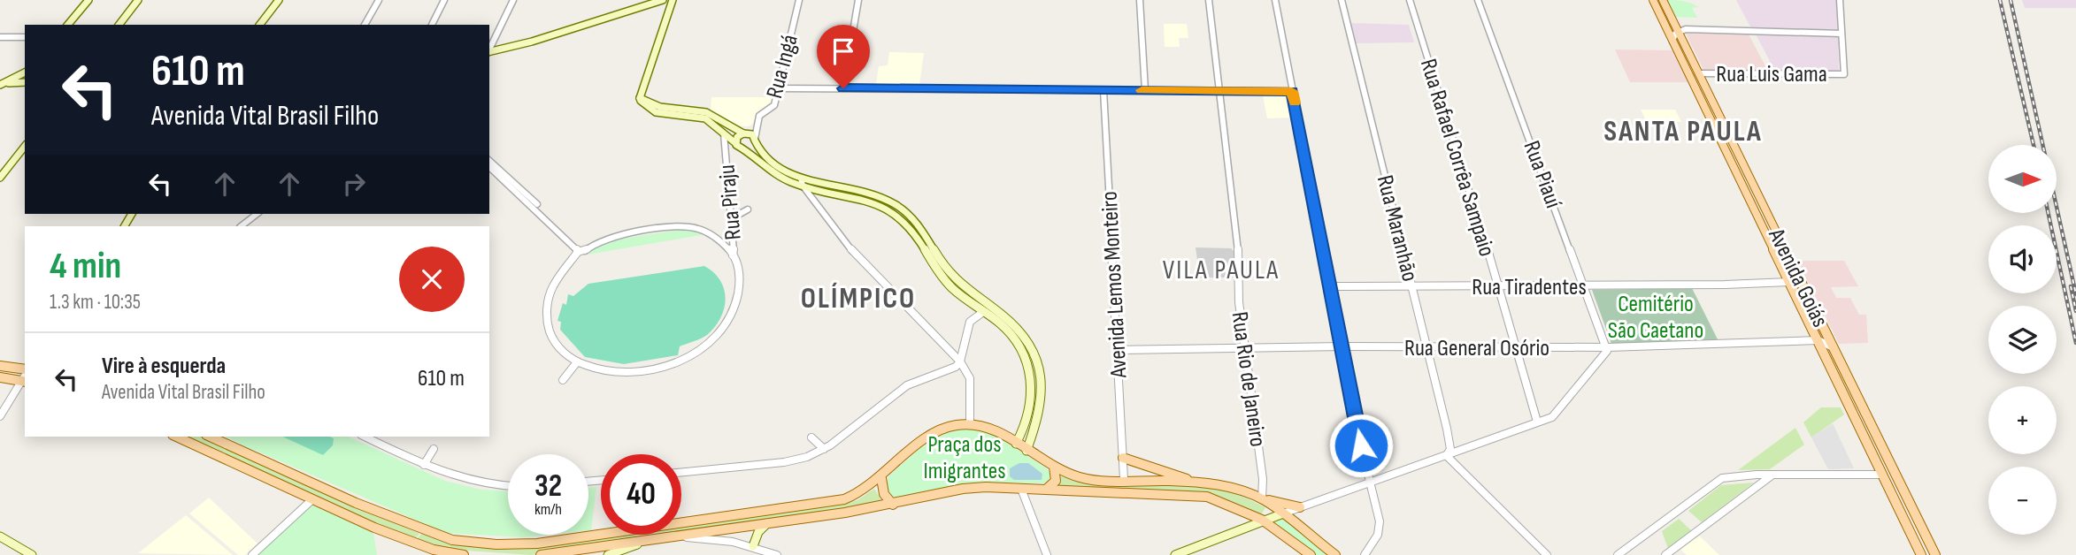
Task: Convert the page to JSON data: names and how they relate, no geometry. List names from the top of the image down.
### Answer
{
  "streets": {
    "main road": ["Avenida Goiás"],
    "street": [
      "Rua Ingá",
      "Rua Luis Gama",
      "Rua Rafael Corrêa Sampaio",
      "Rua Piauí",
      "Rua Piraju",
      "Rua Maranhão",
      "Avenida Lemos Monteiro",
      "Rua Tiradentes",
      "Rua General Osório",
      "Rua Rio de Janeiro"
    ]
  },
  "crossings": [
    ["Rua Luis Gama", "Avenida Goiás"],
    ["Rua Rafael Corrêa Sampaio", "Rua Tiradentes"],
    ["Rua Rafael Corrêa Sampaio", "Rua General Osório"],
    ["Rua Piauí", "Rua Tiradentes"],
    ["Rua Piauí", "Rua General Osório"],
    ["Rua Maranhão", "Rua Tiradentes"],
    ["Rua Maranhão", "Rua General Osório"],
    ["Avenida Goiás", "Rua Tiradentes"],
    ["Avenida Goiás", "Rua General Osório"],
    ["Avenida Lemos Monteiro", "Rua General Osório"],
    ["Rua General Osório", "Rua Rio de Janeiro"]
  ],
  "districts": ["SANTA PAULA", "VILA PAULA", "OLÍMPICO"],
  "parks": ["Cemitério São Caetano", "Praça dos Imigrantes"],
  "north": "right",
  "page": {
    "turn": ["610 m", "Avenida Vital Brasil Filho"],
    "map_buttons": ["+", "−"],
    "heading": ["4 min", "1.3 km · 10:35"],
    "list": [
      {
        "name": "Vire à esquerda",
        "note": "Avenida Vital Brasil Filho",
        "value": "610 m"
      }
    ],
    "speed": "32 km/h",
    "limit": "40"
  }
}
